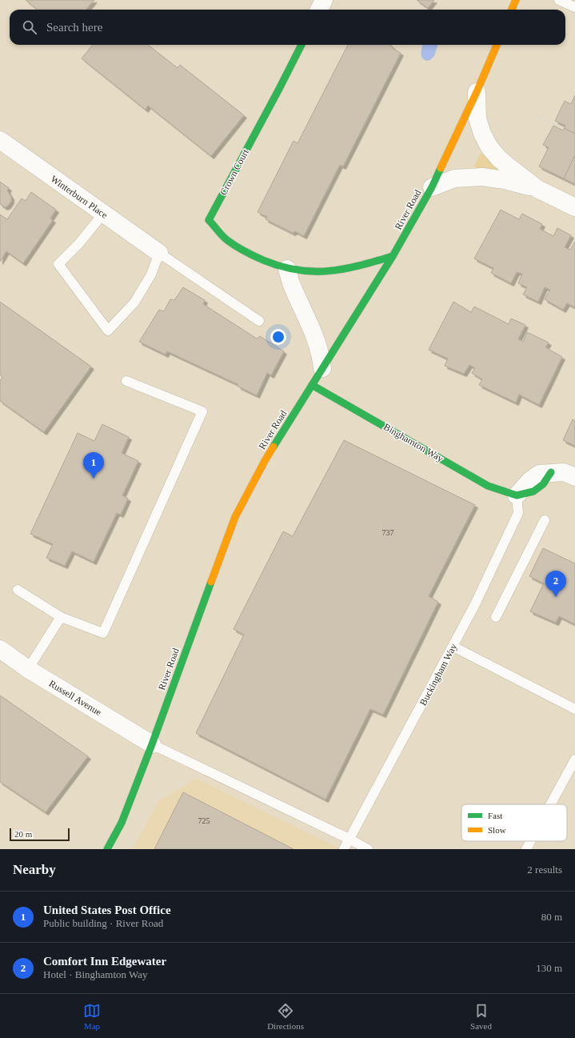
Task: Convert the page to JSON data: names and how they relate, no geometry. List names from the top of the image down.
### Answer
{
  "streets": {
    "main road": ["Crown Court", "River Road", "Binghamton Way"],
    "street": ["Winterburn Place", "Russell Avenue"],
    "lane": ["Buckingham Way"]
  },
  "crossings": [
    ["Crown Court", "River Road"],
    ["River Road", "Binghamton Way"],
    ["River Road", "Russell Avenue"],
    ["Binghamton Way", "Buckingham Way"]
  ],
  "house_numbers": ["737", "725"],
  "legend": ["Fast", "Slow"],
  "scale_bar": "20 m",
  "page": {
    "search": "Search here",
    "pins": ["1", "2"],
    "scale": "20 m",
    "heading": ["Nearby", "2 results"],
    "list": [
      {
        "mark": "1",
        "name": "United States Post Office",
        "note": "Public building · River Road",
        "value": "80 m"
      },
      {
        "mark": "2",
        "name": "Comfort Inn Edgewater",
        "note": "Hotel · Binghamton Way",
        "value": "130 m"
      }
    ],
    "nav": ["Map", "Directions", "Saved"]
  }
}
